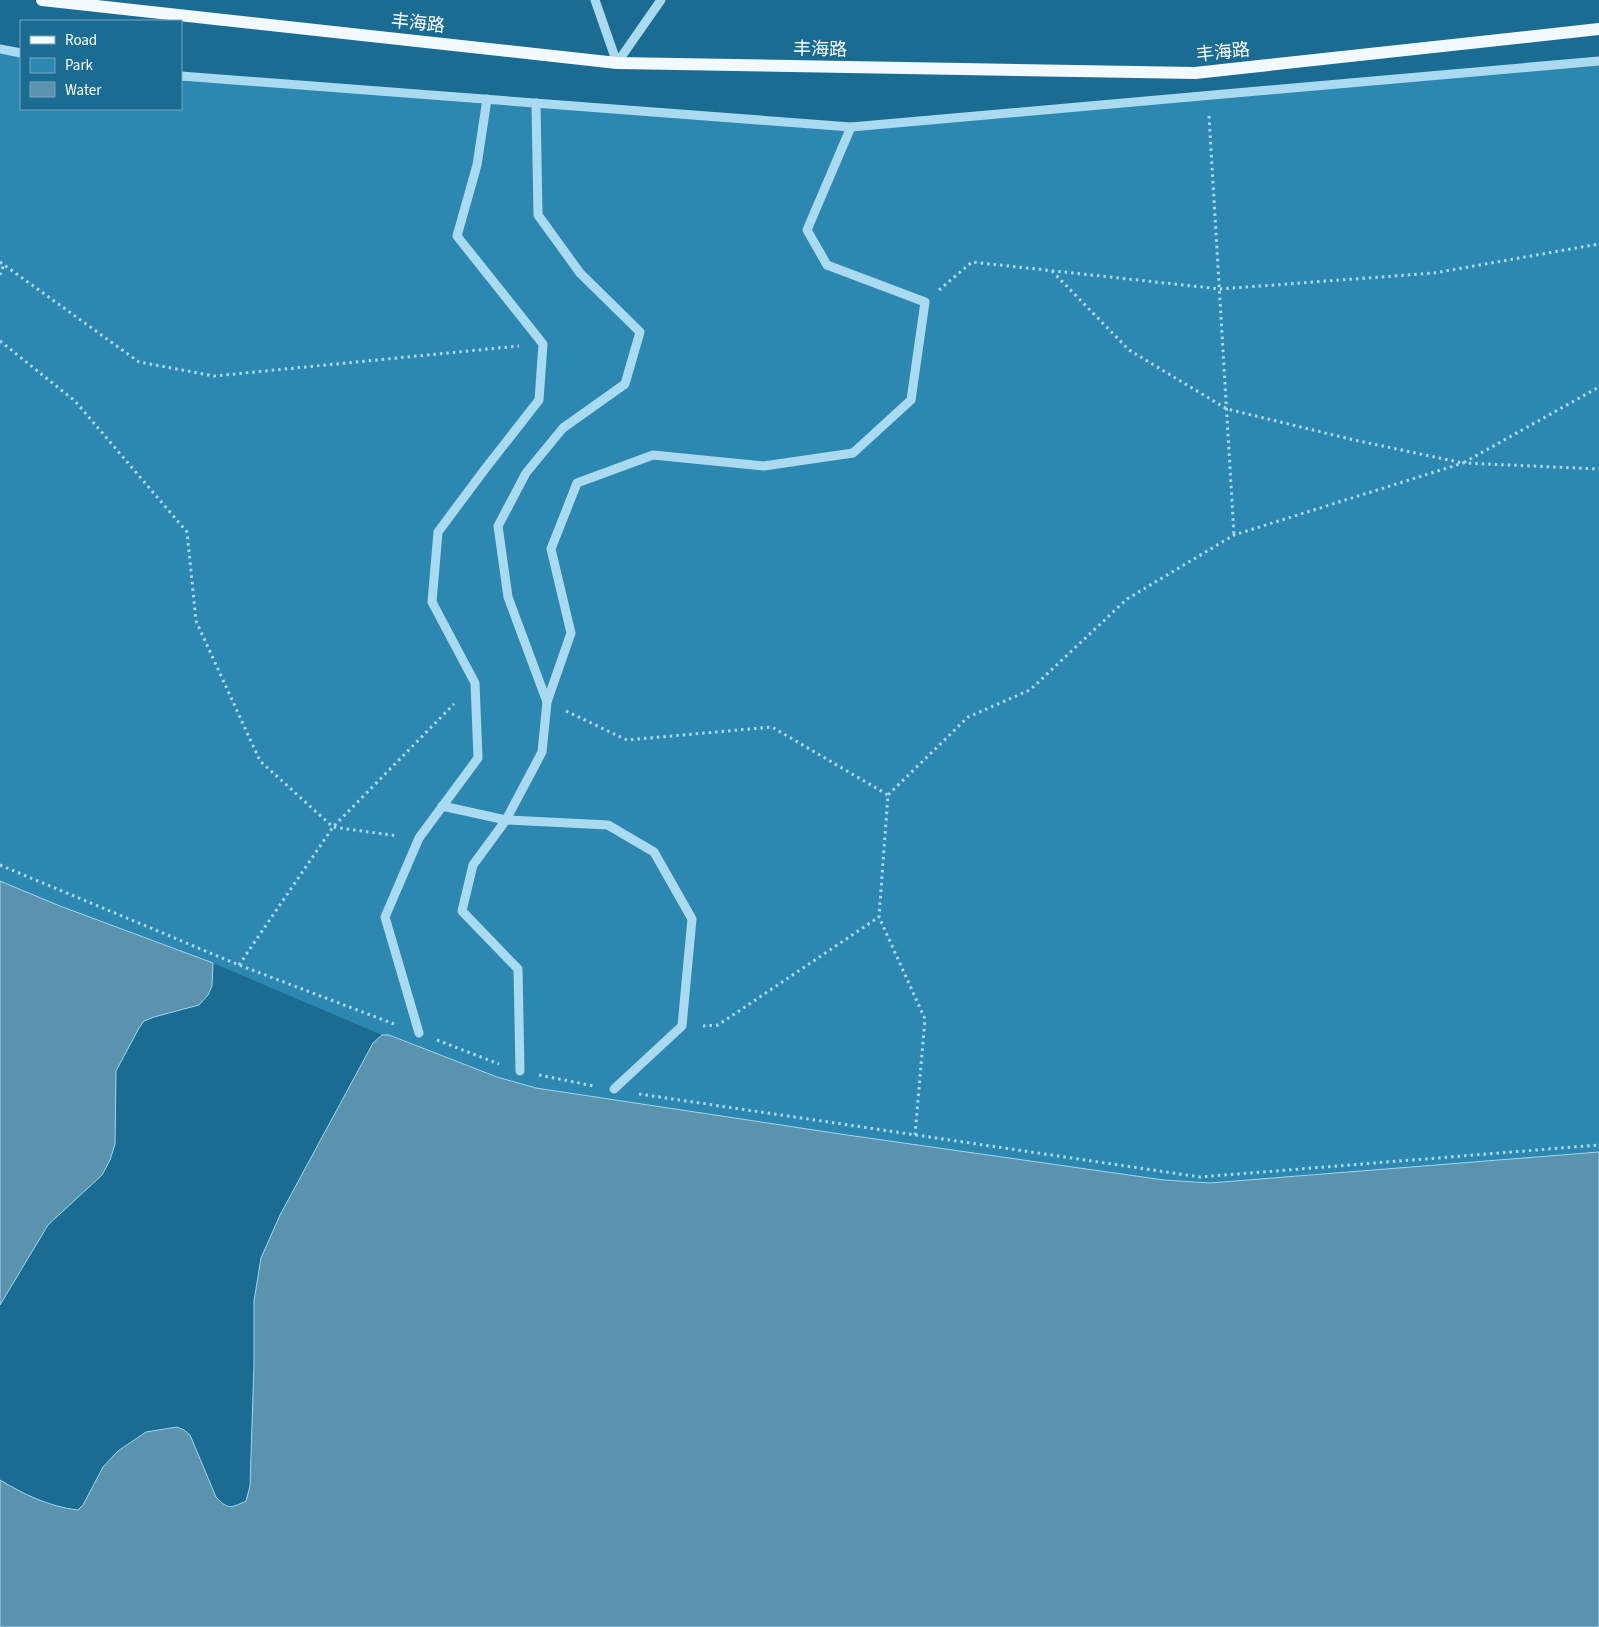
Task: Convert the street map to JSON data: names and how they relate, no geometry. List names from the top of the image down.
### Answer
{
  "streets": {
    "main road": ["丰海路"]
  },
  "legend": ["Road", "Park", "Water"]
}
